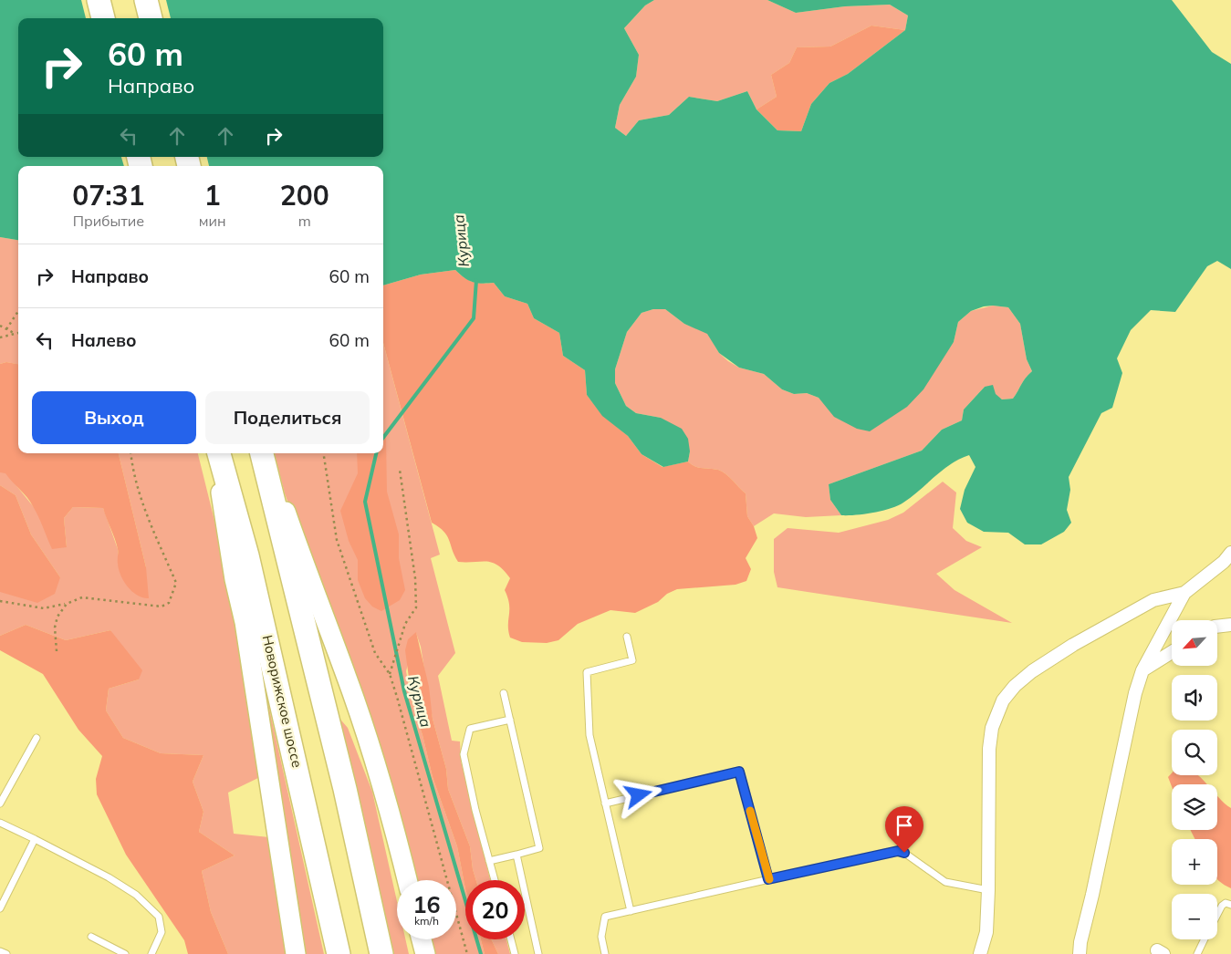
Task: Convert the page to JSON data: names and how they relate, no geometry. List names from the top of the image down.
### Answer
{
  "streets": {
    "highway": ["Новорижское шоссе"]
  },
  "water": ["Курица"],
  "north": "bottom left",
  "page": {
    "turn": ["60 m", "Направо"],
    "eta": [
      "07:31",
      "Прибытие",
      "1",
      "мин",
      "200",
      "m"
    ],
    "list": [
      {
        "name": "Направо",
        "value": "60 m"
      },
      {
        "name": "Налево",
        "value": "60 m"
      }
    ],
    "buttons": ["Выход", "Поделиться"],
    "map_buttons": ["+", "−"],
    "speed": "16 km/h",
    "limit": "20"
  }
}
